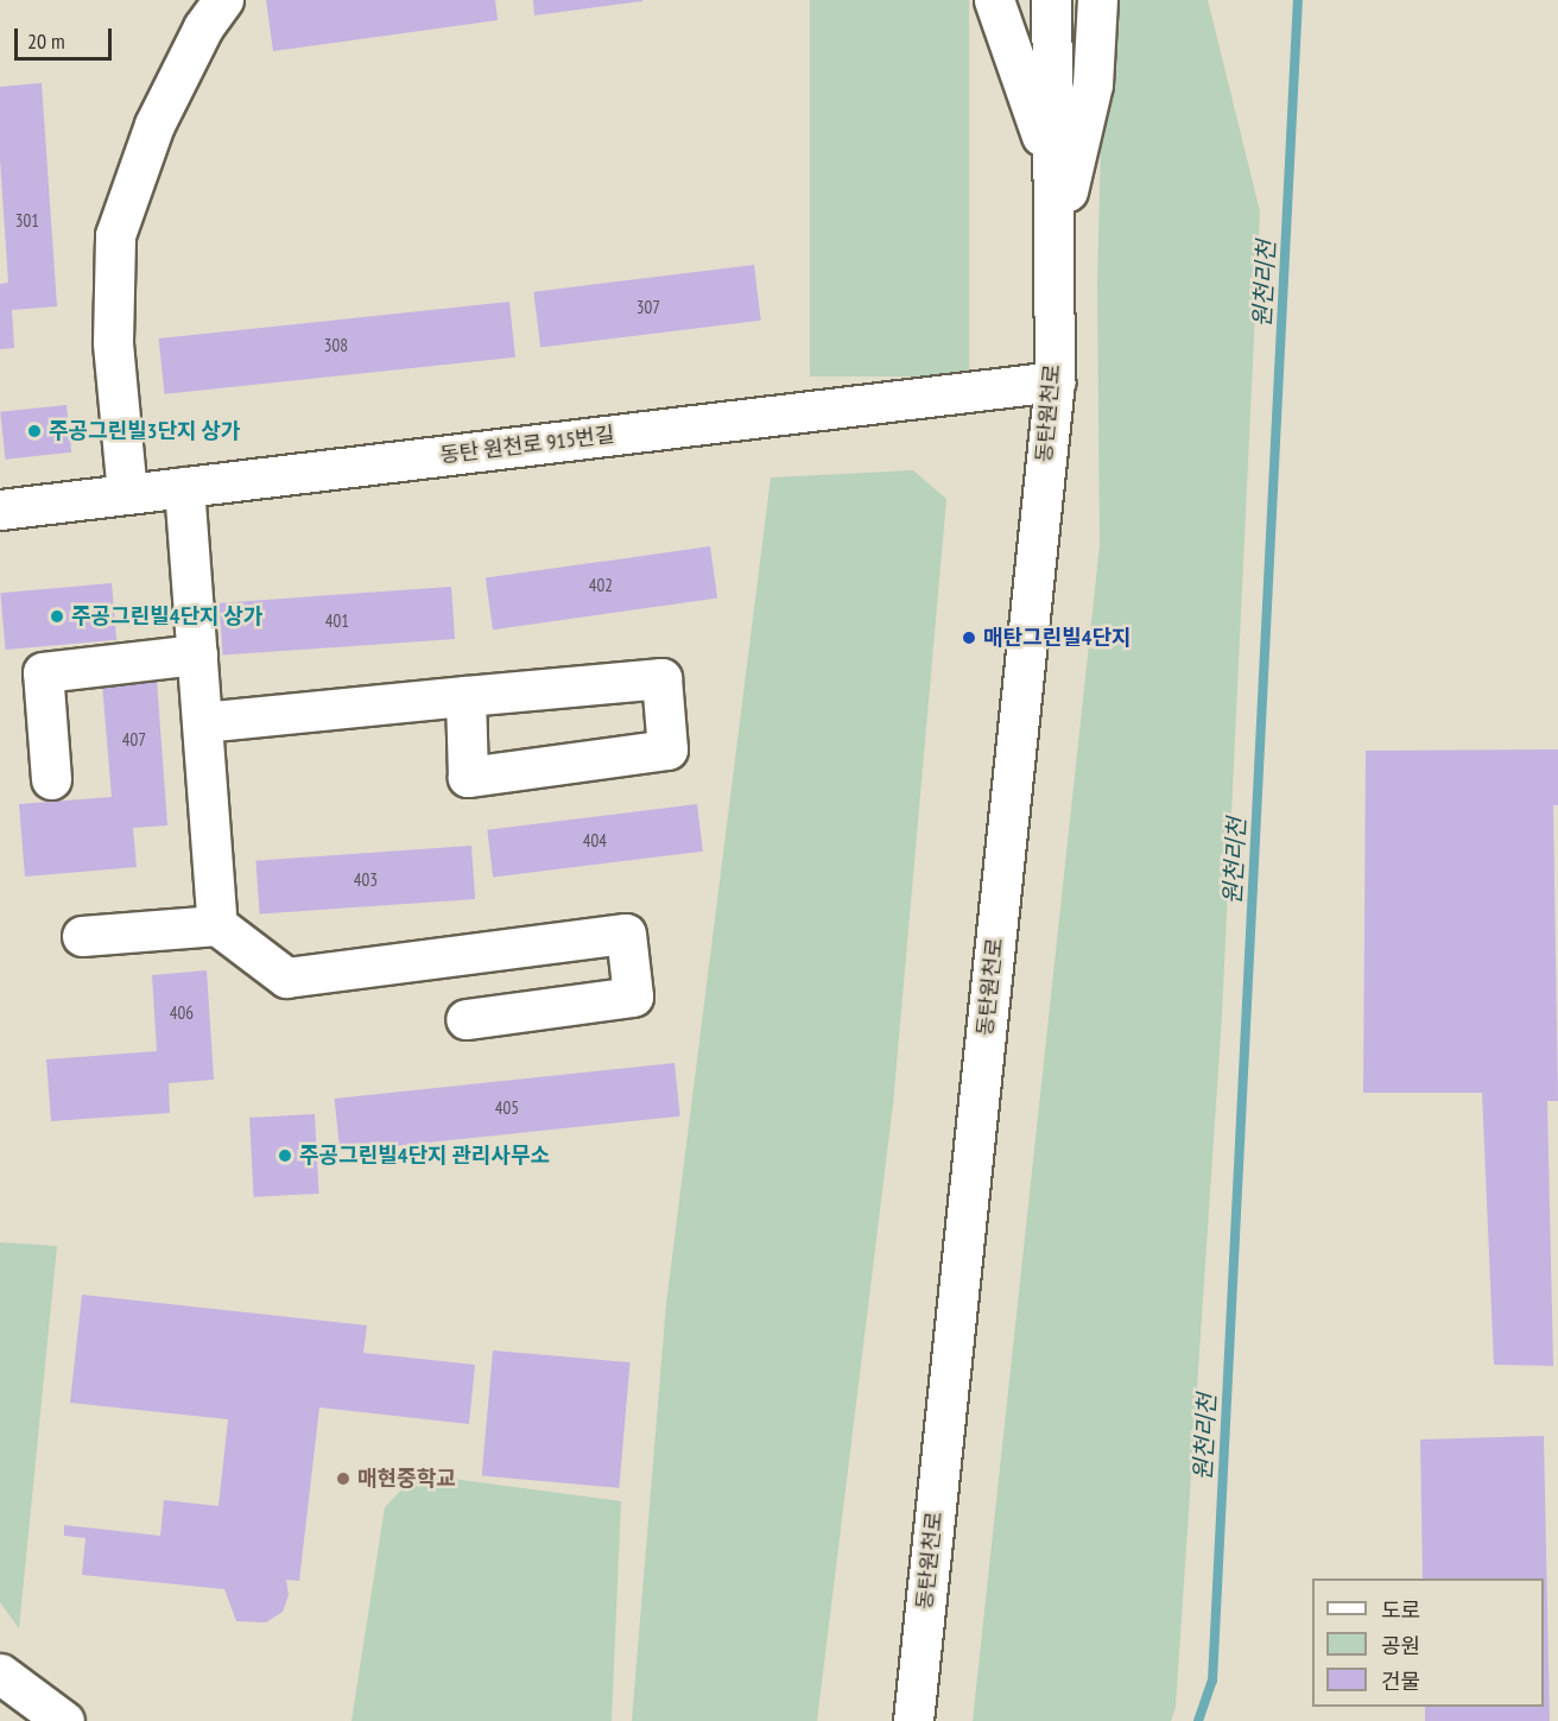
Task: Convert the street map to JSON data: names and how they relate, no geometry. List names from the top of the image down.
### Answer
{
  "streets": {
    "main road": ["동탄원천로", "동탄 원천로 915번길"]
  },
  "crossings": [
    ["동탄원천로", "동탄 원천로 915번길"]
  ],
  "water": ["원천리천"],
  "places": [
    "주공그린빌3단지 상가",
    "주공그린빌4단지 상가",
    "매탄그린빌4단지",
    "주공그린빌4단지 관리사무소",
    "매현중학교"
  ],
  "house_numbers": [
    "301",
    "307",
    "308",
    "402",
    "401",
    "407",
    "404",
    "403",
    "406",
    "405"
  ],
  "legend": ["도로", "공원", "건물"],
  "scale_bar": "20 m"
}
